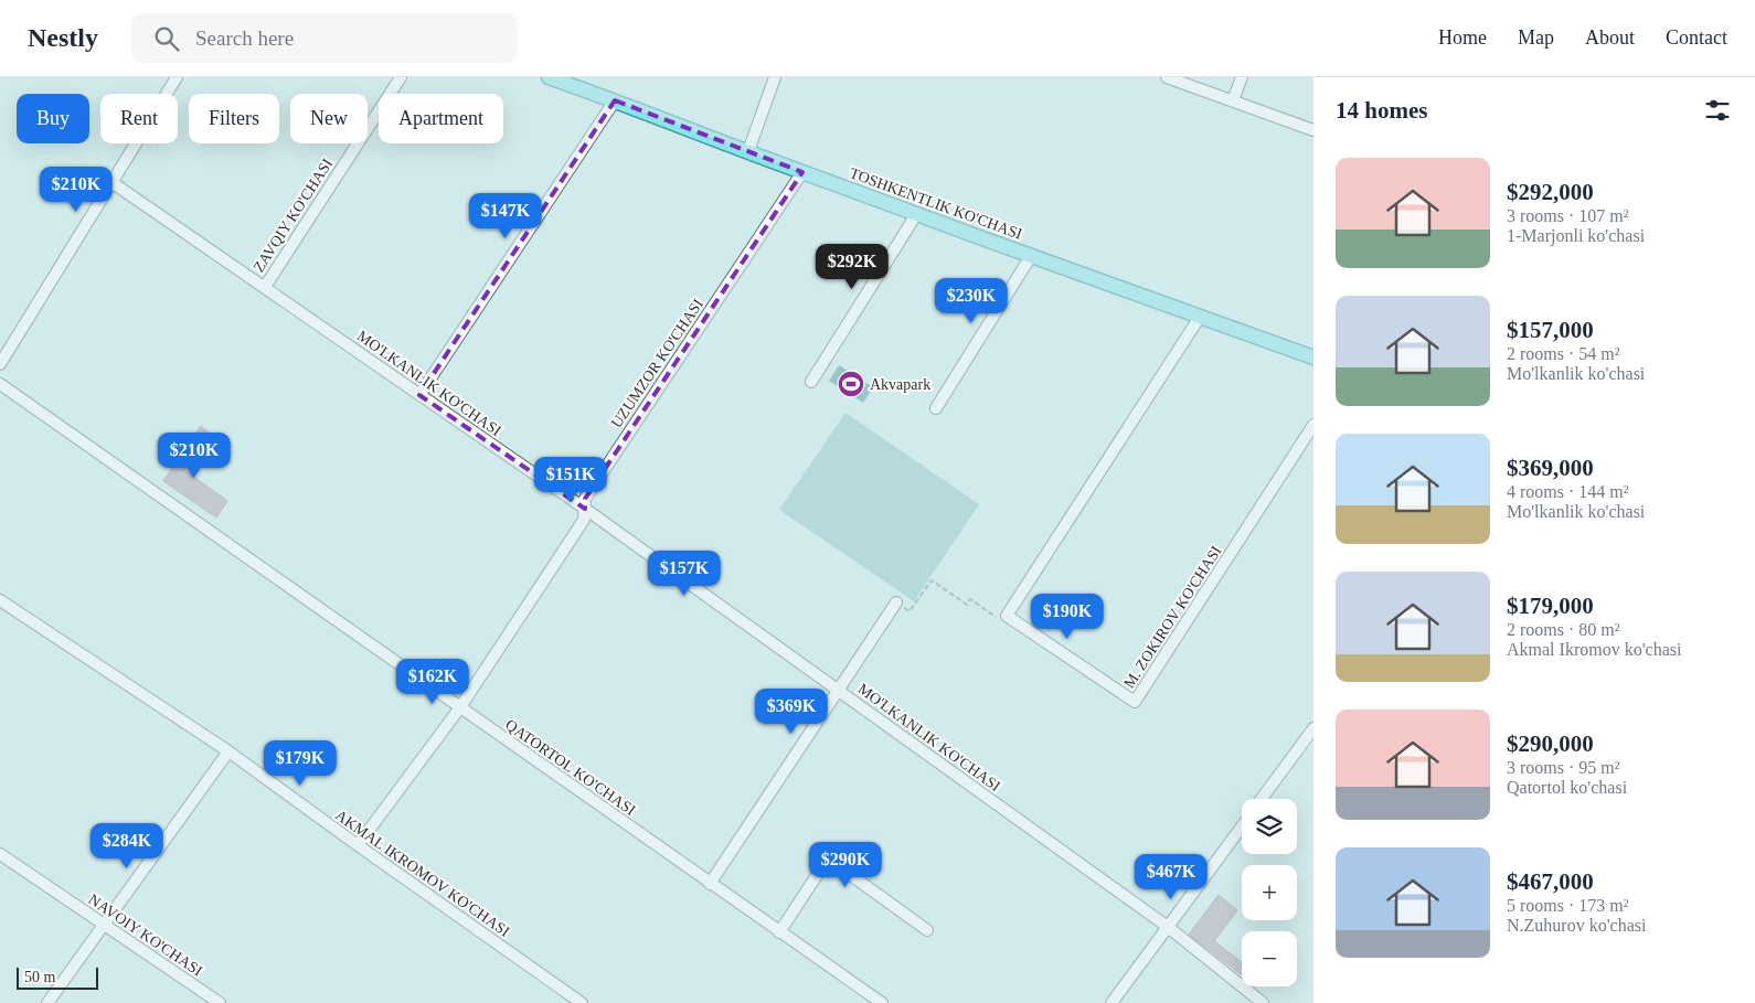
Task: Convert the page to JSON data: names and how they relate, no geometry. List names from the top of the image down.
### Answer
{
  "streets": {
    "main road": ["TOSHKENTLIK KO'CHASI"],
    "street": [
      "ZAVQIY KO'CHASI",
      "UZUMZOR KO'CHASI",
      "MO'LKANLIK KO'CHASI",
      "M. ZOKIROV KO'CHASI",
      "QATORTOL KO'CHASI",
      "AKMAL IKROMOV KO'CHASI",
      "NAVOIY KO'CHASI"
    ]
  },
  "crossings": [
    ["TOSHKENTLIK KO'CHASI", "UZUMZOR KO'CHASI"],
    ["ZAVQIY KO'CHASI", "MO'LKANLIK KO'CHASI"],
    ["UZUMZOR KO'CHASI", "MO'LKANLIK KO'CHASI"],
    ["UZUMZOR KO'CHASI", "QATORTOL KO'CHASI"],
    ["UZUMZOR KO'CHASI", "AKMAL IKROMOV KO'CHASI"]
  ],
  "places": {
    "sports": ["Akvapark"]
  },
  "scale_bar": "50 m",
  "page": {
    "header": "Nestly",
    "search": "Search here",
    "nav": [
      "Home",
      "Map",
      "About",
      "Contact"
    ],
    "heading": "14 homes",
    "chip": [
      "Buy",
      "Rent",
      "Filters",
      "New",
      "Apartment"
    ],
    "list": [
      {
        "name": "$292,000",
        "note": "3 rooms · 107 m² · 1-Marjonli ko'chasi"
      },
      {
        "name": "$157,000",
        "note": "2 rooms · 54 m² · Mo'lkanlik ko'chasi"
      },
      {
        "name": "$369,000",
        "note": "4 rooms · 144 m² · Mo'lkanlik ko'chasi"
      },
      {
        "name": "$179,000",
        "note": "2 rooms · 80 m² · Akmal Ikromov ko'chasi"
      },
      {
        "name": "$290,000",
        "note": "3 rooms · 95 m² · Qatortol ko'chasi"
      },
      {
        "name": "$467,000",
        "note": "5 rooms · 173 m² · N.Zuhurov ko'chasi"
      }
    ],
    "price": [
      "$210K",
      "$147K",
      "$292K",
      "$230K",
      "$210K",
      "$151K",
      "$157K",
      "$190K",
      "$162K",
      "$369K",
      "$179K",
      "$284K",
      "$290K",
      "$467K"
    ],
    "map_buttons": ["+", "−"],
    "scale": "50 m"
  }
}
